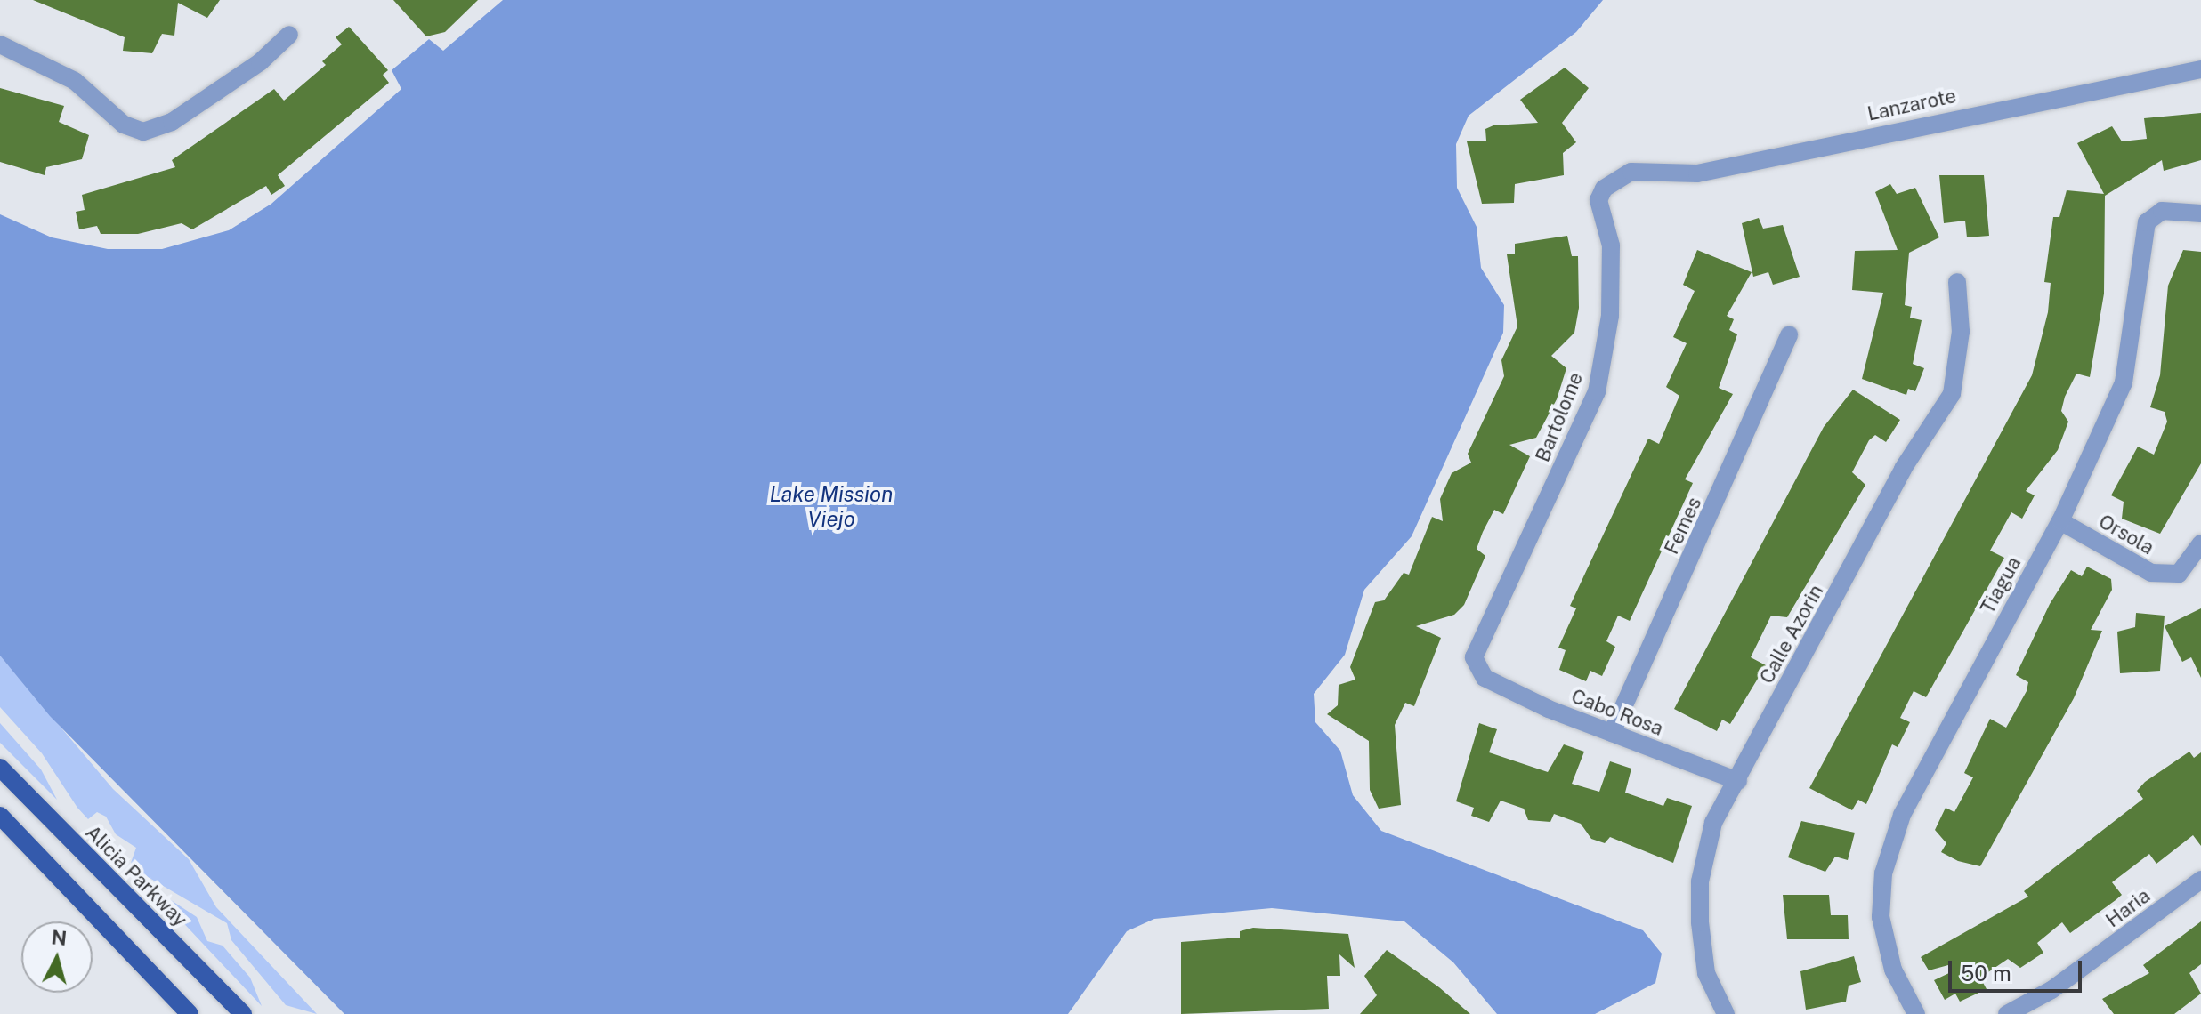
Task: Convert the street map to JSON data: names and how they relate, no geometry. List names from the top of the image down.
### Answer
{
  "streets": {
    "main road": ["Alicia Parkway"],
    "street": [
      "Lanzarote",
      "Bartolome",
      "Femes",
      "Orsola",
      "Tiagua",
      "Calle Azorin",
      "Cabo Rosa",
      "Haria"
    ]
  },
  "crossings": [
    ["Lanzarote", "Bartolome"],
    ["Bartolome", "Cabo Rosa"],
    ["Femes", "Cabo Rosa"],
    ["Orsola", "Tiagua"],
    ["Calle Azorin", "Cabo Rosa"]
  ],
  "water": ["Lake Mission Viejo"],
  "scale_bar": "50 m",
  "north": "top"
}
